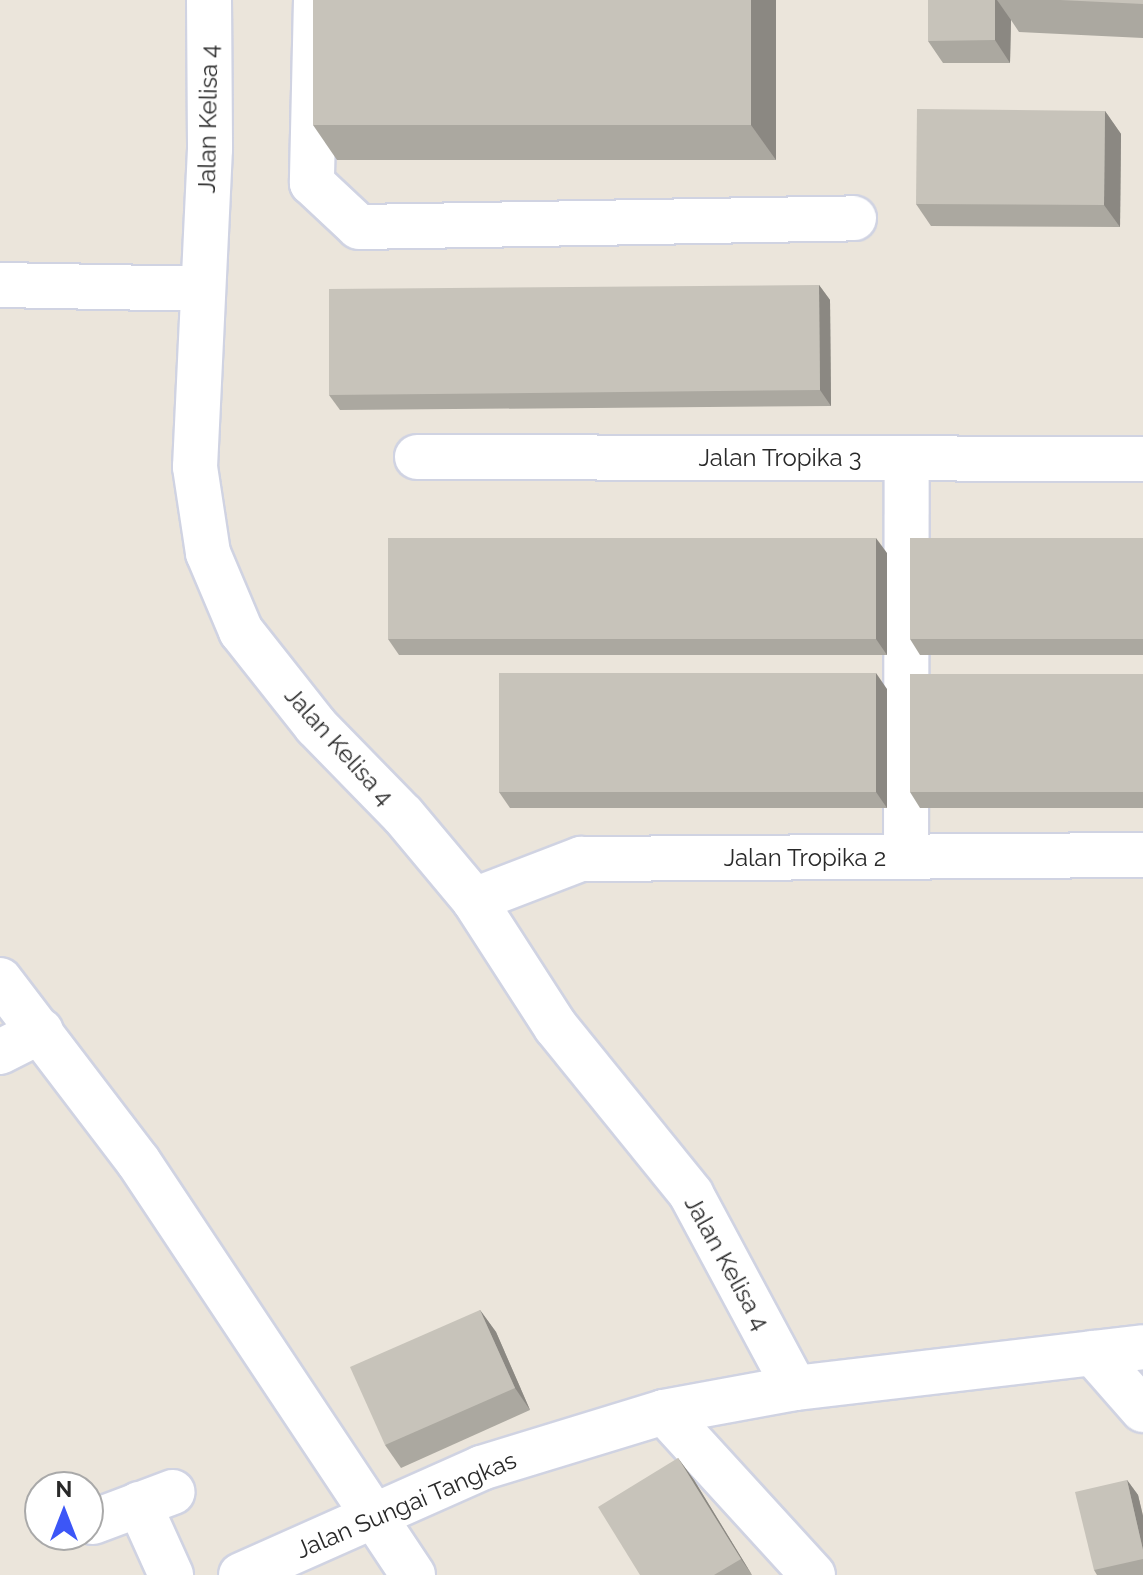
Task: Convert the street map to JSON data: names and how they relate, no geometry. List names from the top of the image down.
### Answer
{
  "streets": {
    "street": [
      "Jalan Kelisa 4",
      "Jalan Tropika 3",
      "Jalan Tropika 2",
      "Jalan Sungai Tangkas"
    ]
  },
  "crossings": [
    ["Jalan Kelisa 4", "Jalan Tropika 2"],
    ["Jalan Kelisa 4", "Jalan Sungai Tangkas"]
  ],
  "north": "top"
}
